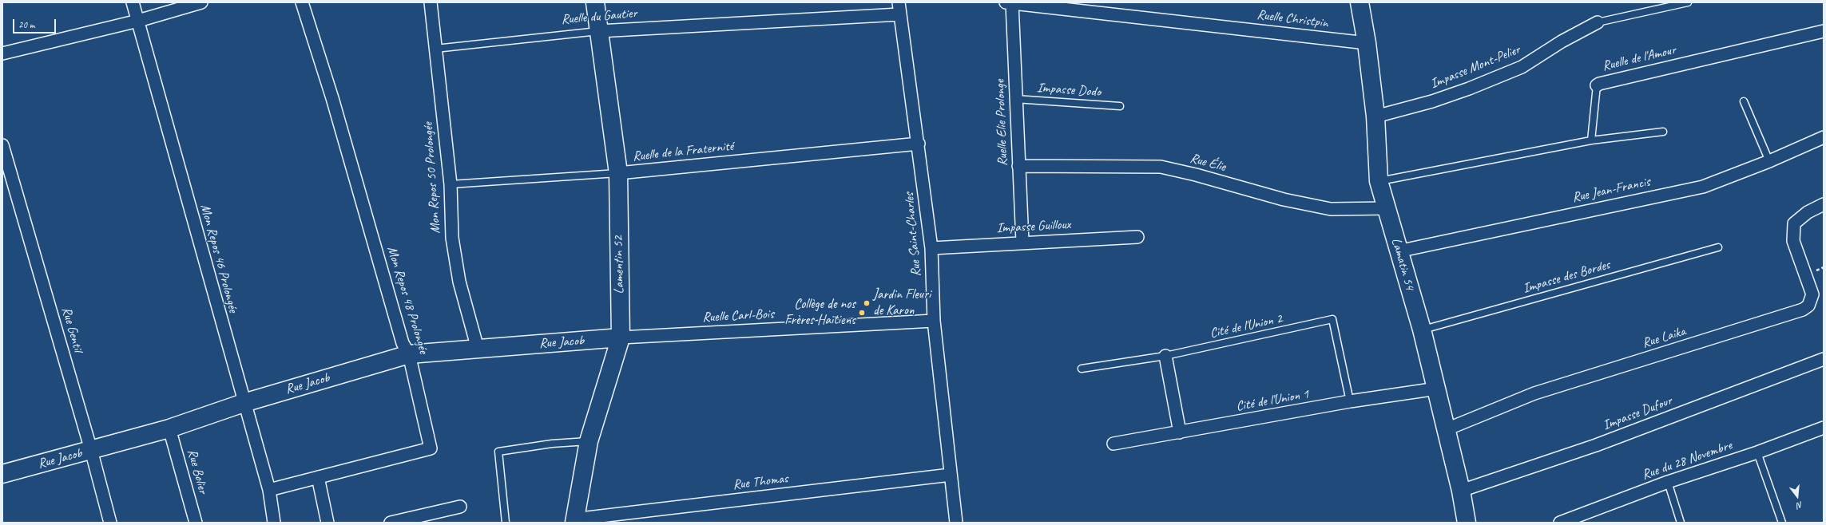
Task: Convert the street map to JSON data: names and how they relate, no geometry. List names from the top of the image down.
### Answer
{
  "streets": {
    "street": [
      "Ruelle du Gautier",
      "Ruelle Christpin",
      "Ruelle de l'Amour",
      "Impasse Mont-Pelier",
      "Ruelle Elie Prolonge",
      "Ruelle de la Fraternité",
      "Rue Élie",
      "Mon Repos 50 Prolongée",
      "Rue Jean-Francis",
      "Impasse Guilloux",
      "Rue Saint-Charles",
      "Mon Repos 46 Prolongée",
      "Lamatin 54",
      "Lamentin 52",
      "Mon Repos 48 Prolongée",
      "Ruelle Carl-Bois",
      "Rue Gentil",
      "Rue Laika",
      "Rue Jacob",
      "Cité de l'Union 1",
      "Impasse Dufour",
      "Rue du 28 Novembre",
      "Rue Bolier",
      "Rue Thomas"
    ],
    "lane": ["Impasse Dodo", "Impasse des Bordes", "Cité de l'Union 2"]
  },
  "crossings": [
    ["Ruelle du Gautier", "Mon Repos 50 Prolongée"],
    ["Ruelle du Gautier", "Rue Saint-Charles"],
    ["Ruelle du Gautier", "Lamentin 52"],
    ["Ruelle Christpin", "Ruelle Elie Prolonge"],
    ["Ruelle Christpin", "Lamatin 54"],
    ["Impasse Mont-Pelier", "Lamatin 54"],
    ["Impasse Dodo", "Ruelle Elie Prolonge"],
    ["Ruelle Elie Prolonge", "Rue Élie"],
    ["Ruelle Elie Prolonge", "Impasse Guilloux"],
    ["Ruelle de la Fraternité", "Mon Repos 50 Prolongée"],
    ["Ruelle de la Fraternité", "Rue Saint-Charles"],
    ["Ruelle de la Fraternité", "Lamentin 52"],
    ["Rue Élie", "Lamatin 54"],
    ["Mon Repos 50 Prolongée", "Rue Jacob"],
    ["Rue Jean-Francis", "Lamatin 54"],
    ["Impasse Guilloux", "Rue Saint-Charles"],
    ["Rue Saint-Charles", "Ruelle Carl-Bois"],
    ["Rue Saint-Charles", "Rue Thomas"],
    ["Mon Repos 46 Prolongée", "Mon Repos 48 Prolongée"],
    ["Mon Repos 46 Prolongée", "Rue Jacob"],
    ["Lamatin 54", "Impasse des Bordes"],
    ["Lamatin 54", "Rue Laika"],
    ["Lamatin 54", "Cité de l'Union 1"],
    ["Lamatin 54", "Impasse Dufour"],
    ["Lamentin 52", "Ruelle Carl-Bois"],
    ["Lamentin 52", "Rue Jacob"],
    ["Lamentin 52", "Rue Thomas"],
    ["Mon Repos 48 Prolongée", "Rue Jacob"],
    ["Ruelle Carl-Bois", "Rue Jacob"],
    ["Cité de l'Union 2", "Cité de l'Union 1"],
    ["Rue Gentil", "Rue Jacob"],
    ["Rue Jacob", "Rue Bolier"]
  ],
  "places": ["Jardin Fleuri de Karon", "Collège de nos Frères Haïtiens"],
  "scale_bar": "20 m",
  "north": "bottom"
}
